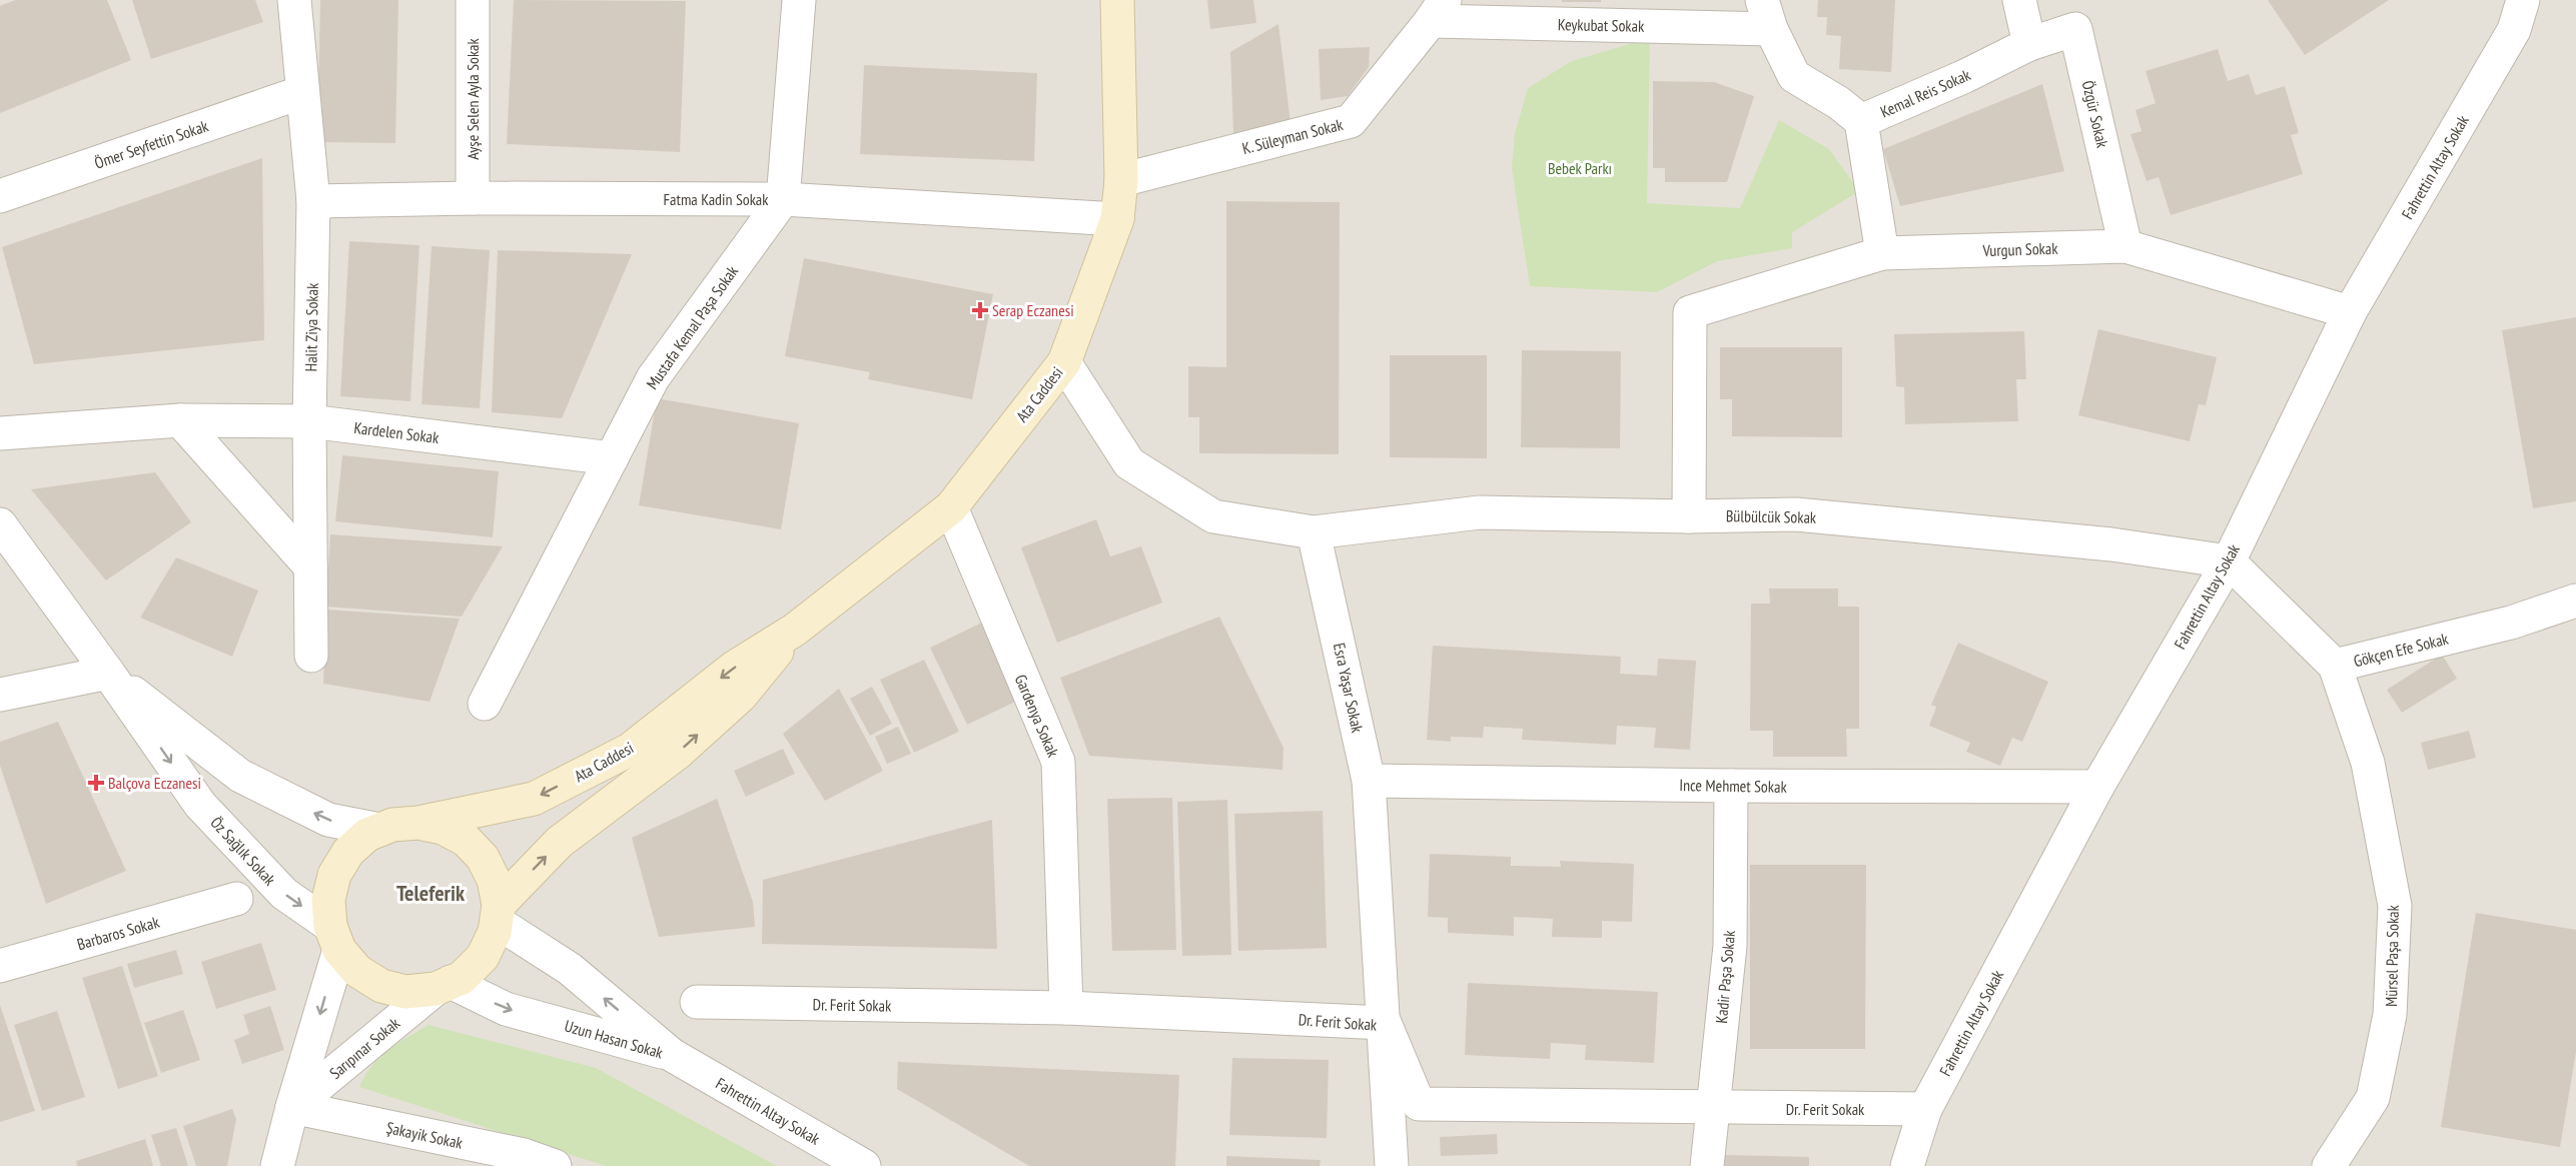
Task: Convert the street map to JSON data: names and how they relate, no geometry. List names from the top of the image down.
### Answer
{
  "streets": {
    "main road": ["Ata Caddesi"],
    "street": [
      "Keykubat Sokak",
      "Kemal Reis Sokak",
      "Ayşe Selen Ayla Sokak",
      "Özgür Sokak",
      "K. Süleyman Sokak",
      "Ömer Seyfettin Sokak",
      "Fahrettin Altay Sokak",
      "Fatma Kadin Sokak",
      "Vurgun Sokak",
      "Halit Ziya Sokak",
      "Mustafa Kemal Paşa Sokak",
      "Kardelen Sokak",
      "Bülbülcük Sokak",
      "Gökçen Efe Sokak",
      "Esra Yaşar Sokak",
      "Gardenya Sokak",
      "Ince Mehmet Sokak",
      "Öz Sağlık Sokak",
      "Barbaros Sokak",
      "Mürsel Paşa Sokak",
      "Kadir Paşa Sokak",
      "Dr. Ferit Sokak",
      "Uzun Hasan Sokak",
      "Sarıpınar Sokak",
      "Şakayik Sokak"
    ]
  },
  "crossings": [
    ["Keykubat Sokak", "Kemal Reis Sokak"],
    ["Keykubat Sokak", "K. Süleyman Sokak"],
    ["Kemal Reis Sokak", "Özgür Sokak"],
    ["Ayşe Selen Ayla Sokak", "Fatma Kadin Sokak"],
    ["Özgür Sokak", "Vurgun Sokak"],
    ["K. Süleyman Sokak", "Ata Caddesi"],
    ["Ömer Seyfettin Sokak", "Halit Ziya Sokak"],
    ["Fahrettin Altay Sokak", "Vurgun Sokak"],
    ["Fahrettin Altay Sokak", "Bülbülcük Sokak"],
    ["Fahrettin Altay Sokak", "Gökçen Efe Sokak"],
    ["Fahrettin Altay Sokak", "Ince Mehmet Sokak"],
    ["Fahrettin Altay Sokak", "Dr. Ferit Sokak"],
    ["Fahrettin Altay Sokak", "Uzun Hasan Sokak"],
    ["Fatma Kadin Sokak", "Halit Ziya Sokak"],
    ["Fatma Kadin Sokak", "Mustafa Kemal Paşa Sokak"],
    ["Fatma Kadin Sokak", "Ata Caddesi"],
    ["Vurgun Sokak", "Bülbülcük Sokak"],
    ["Halit Ziya Sokak", "Kardelen Sokak"],
    ["Mustafa Kemal Paşa Sokak", "Kardelen Sokak"],
    ["Ata Caddesi", "Gardenya Sokak"],
    ["Ata Caddesi", "Öz Sağlık Sokak"],
    ["Ata Caddesi", "Uzun Hasan Sokak"],
    ["Ata Caddesi", "Sarıpınar Sokak"],
    ["Bülbülcük Sokak", "Gökçen Efe Sokak"],
    ["Bülbülcük Sokak", "Esra Yaşar Sokak"],
    ["Gökçen Efe Sokak", "Mürsel Paşa Sokak"],
    ["Esra Yaşar Sokak", "Ince Mehmet Sokak"],
    ["Esra Yaşar Sokak", "Dr. Ferit Sokak"],
    ["Gardenya Sokak", "Dr. Ferit Sokak"],
    ["Ince Mehmet Sokak", "Kadir Paşa Sokak"],
    ["Öz Sağlık Sokak", "Uzun Hasan Sokak"],
    ["Öz Sağlık Sokak", "Sarıpınar Sokak"],
    ["Kadir Paşa Sokak", "Dr. Ferit Sokak"],
    ["Uzun Hasan Sokak", "Sarıpınar Sokak"],
    ["Sarıpınar Sokak", "Şakayik Sokak"]
  ],
  "one_way": ["Sarıpınar Sokak"],
  "districts": ["Teleferik"],
  "parks": ["Bebek Parkı"],
  "places": {
    "health": ["Serap Eczanesi", "Balçova Eczanesi"]
  }
}
